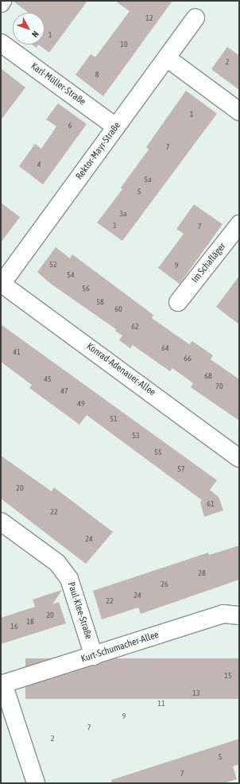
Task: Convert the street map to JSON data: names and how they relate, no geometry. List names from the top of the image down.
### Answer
{
  "streets": {
    "street": [
      "Karl-Müller-Straße",
      "Rektor-Mayr-Straße",
      "Im Schafläger",
      "Konrad-Adenauer-Allee",
      "Paul-Klee-Straße",
      "Kurt-Schumacher-Allee"
    ]
  },
  "crossings": [
    ["Karl-Müller-Straße", "Rektor-Mayr-Straße"],
    ["Rektor-Mayr-Straße", "Konrad-Adenauer-Allee"],
    ["Paul-Klee-Straße", "Kurt-Schumacher-Allee"]
  ],
  "house_numbers": [
    "12",
    "1",
    "10",
    "2",
    "8",
    "1",
    "6",
    "7",
    "4",
    "5a",
    "5",
    "3a",
    "3",
    "7",
    "52",
    "9",
    "54",
    "56",
    "58",
    "60",
    "62",
    "64",
    "41",
    "66",
    "68",
    "45",
    "70",
    "47",
    "49",
    "51",
    "53",
    "55",
    "57",
    "20",
    "61",
    "22",
    "24",
    "28",
    "26",
    "24",
    "22",
    "20",
    "18",
    "16",
    "15",
    "13",
    "11",
    "9",
    "7",
    "2",
    "5",
    "7"
  ],
  "north": "bottom right"
}
